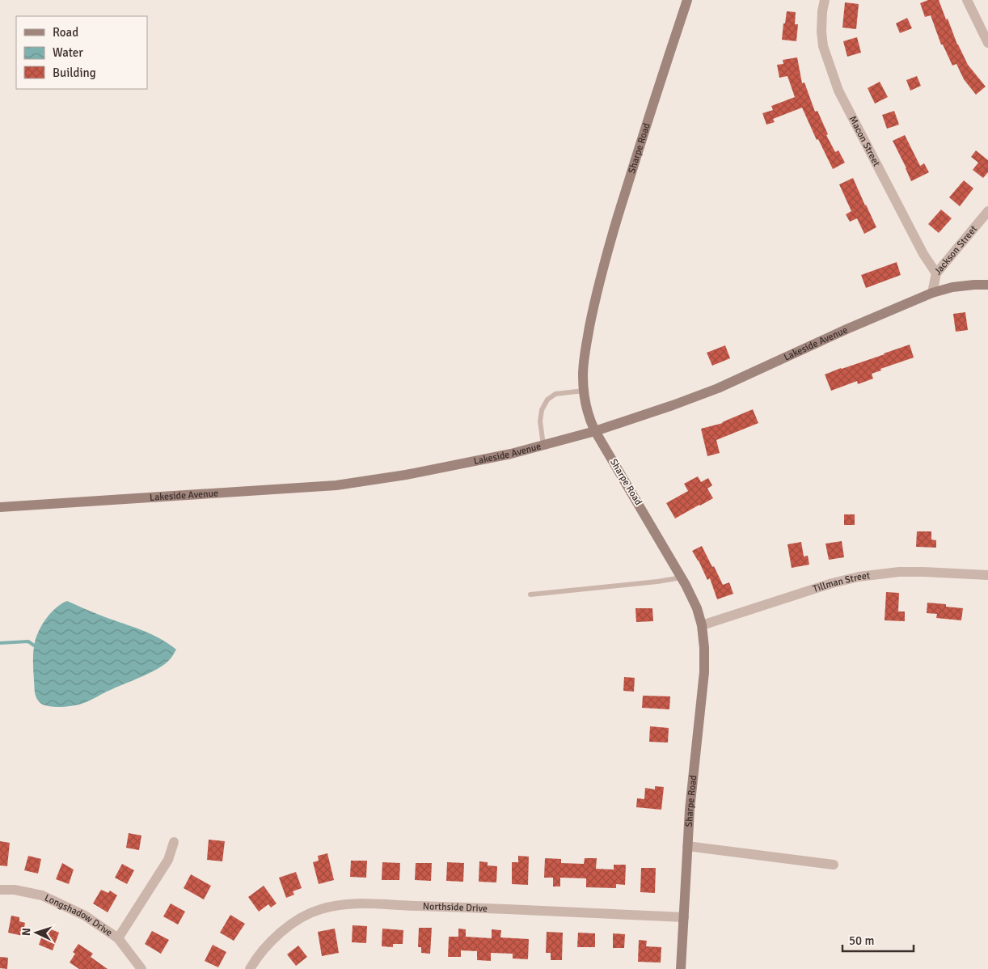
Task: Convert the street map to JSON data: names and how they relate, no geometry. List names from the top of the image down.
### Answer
{
  "streets": {
    "street": [
      "Macon Street",
      "Sharpe Road",
      "Jackson Street",
      "Lakeside Avenue",
      "Tillman Street",
      "Northside Drive",
      "Longshadow Drive"
    ]
  },
  "crossings": [
    ["Macon Street", "Jackson Street"],
    ["Sharpe Road", "Lakeside Avenue"],
    ["Sharpe Road", "Tillman Street"],
    ["Sharpe Road", "Northside Drive"],
    ["Jackson Street", "Lakeside Avenue"]
  ],
  "legend": ["Road", "Water", "Building"],
  "scale_bar": "50 m",
  "north": "left"
}
